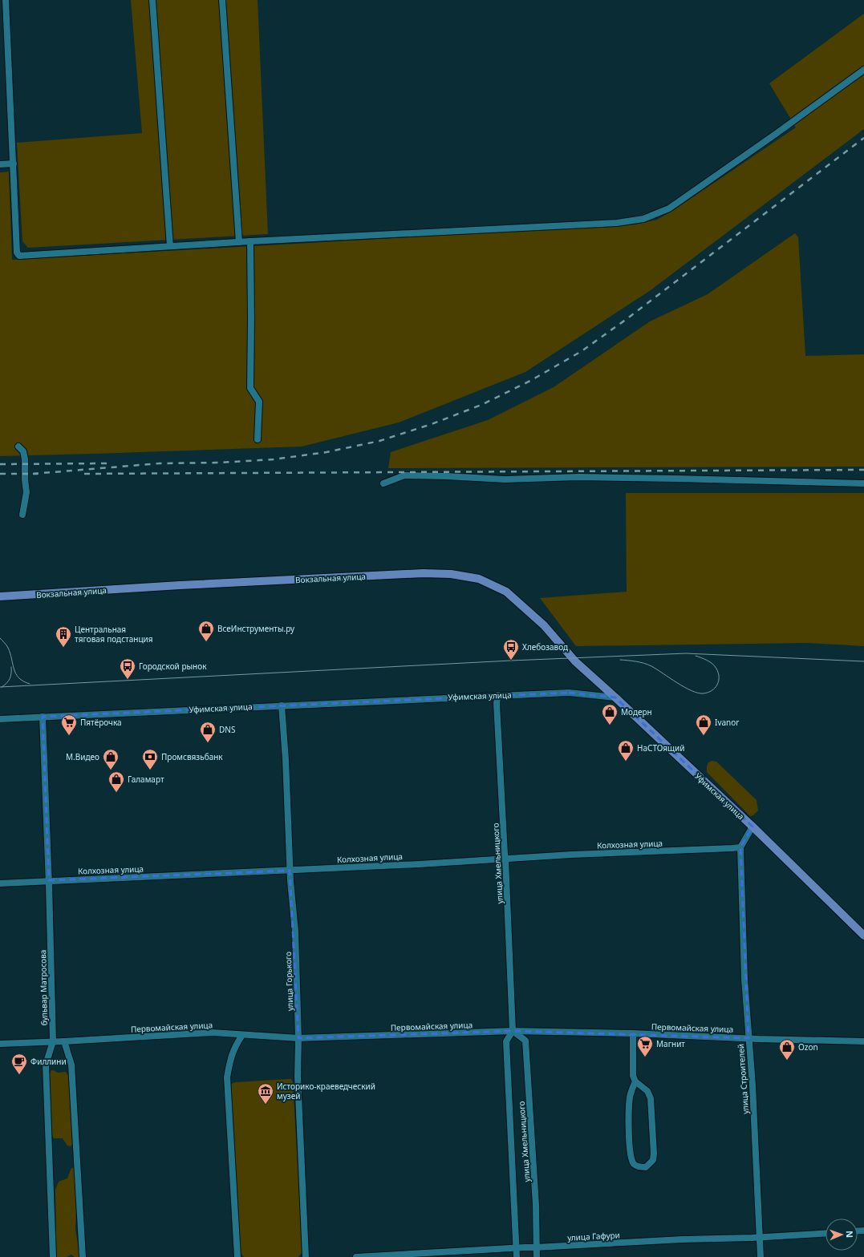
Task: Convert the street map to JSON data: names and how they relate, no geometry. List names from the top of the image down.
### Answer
{
  "streets": {
    "main road": ["Вокзальная улица", "Уфимская улица"],
    "street": [
      "Колхозная улица",
      "улица Хмельницкого",
      "улица Горького",
      "бульвар Матросова",
      "Первомайская улица",
      "улица Строителей",
      "улица Гафури"
    ]
  },
  "crossings": [
    ["Вокзальная улица", "Уфимская улица"],
    ["Уфимская улица", "улица Хмельницкого"],
    ["Уфимская улица", "улица Горького"],
    ["Уфимская улица", "бульвар Матросова"],
    ["Колхозная улица", "улица Хмельницкого"],
    ["Колхозная улица", "улица Горького"],
    ["Колхозная улица", "бульвар Матросова"],
    ["Колхозная улица", "улица Строителей"],
    ["улица Хмельницкого", "Первомайская улица"],
    ["улица Хмельницкого", "улица Гафури"],
    ["улица Горького", "Первомайская улица"],
    ["бульвар Матросова", "Первомайская улица"],
    ["Первомайская улица", "улица Строителей"],
    ["улица Строителей", "улица Гафури"]
  ],
  "places": {
    "shop": [
      "ВсеИнструменты.ру",
      "Модерн",
      "Ivanor",
      "DNS",
      "НаСТОящий",
      "М.Видео",
      "Галамарт",
      "Ozon"
    ],
    "building": ["Центральная тяговая подстанция"],
    "bus stop": ["Хлебозавод", "Городской рынок"],
    "supermarket": ["Пятёрочка", "Магнит"],
    "bank": ["Промсвязьбанк"],
    "cafe": ["Филлини"],
    "museum": ["Историко-краеведческий музей"]
  },
  "north": "right"
}
